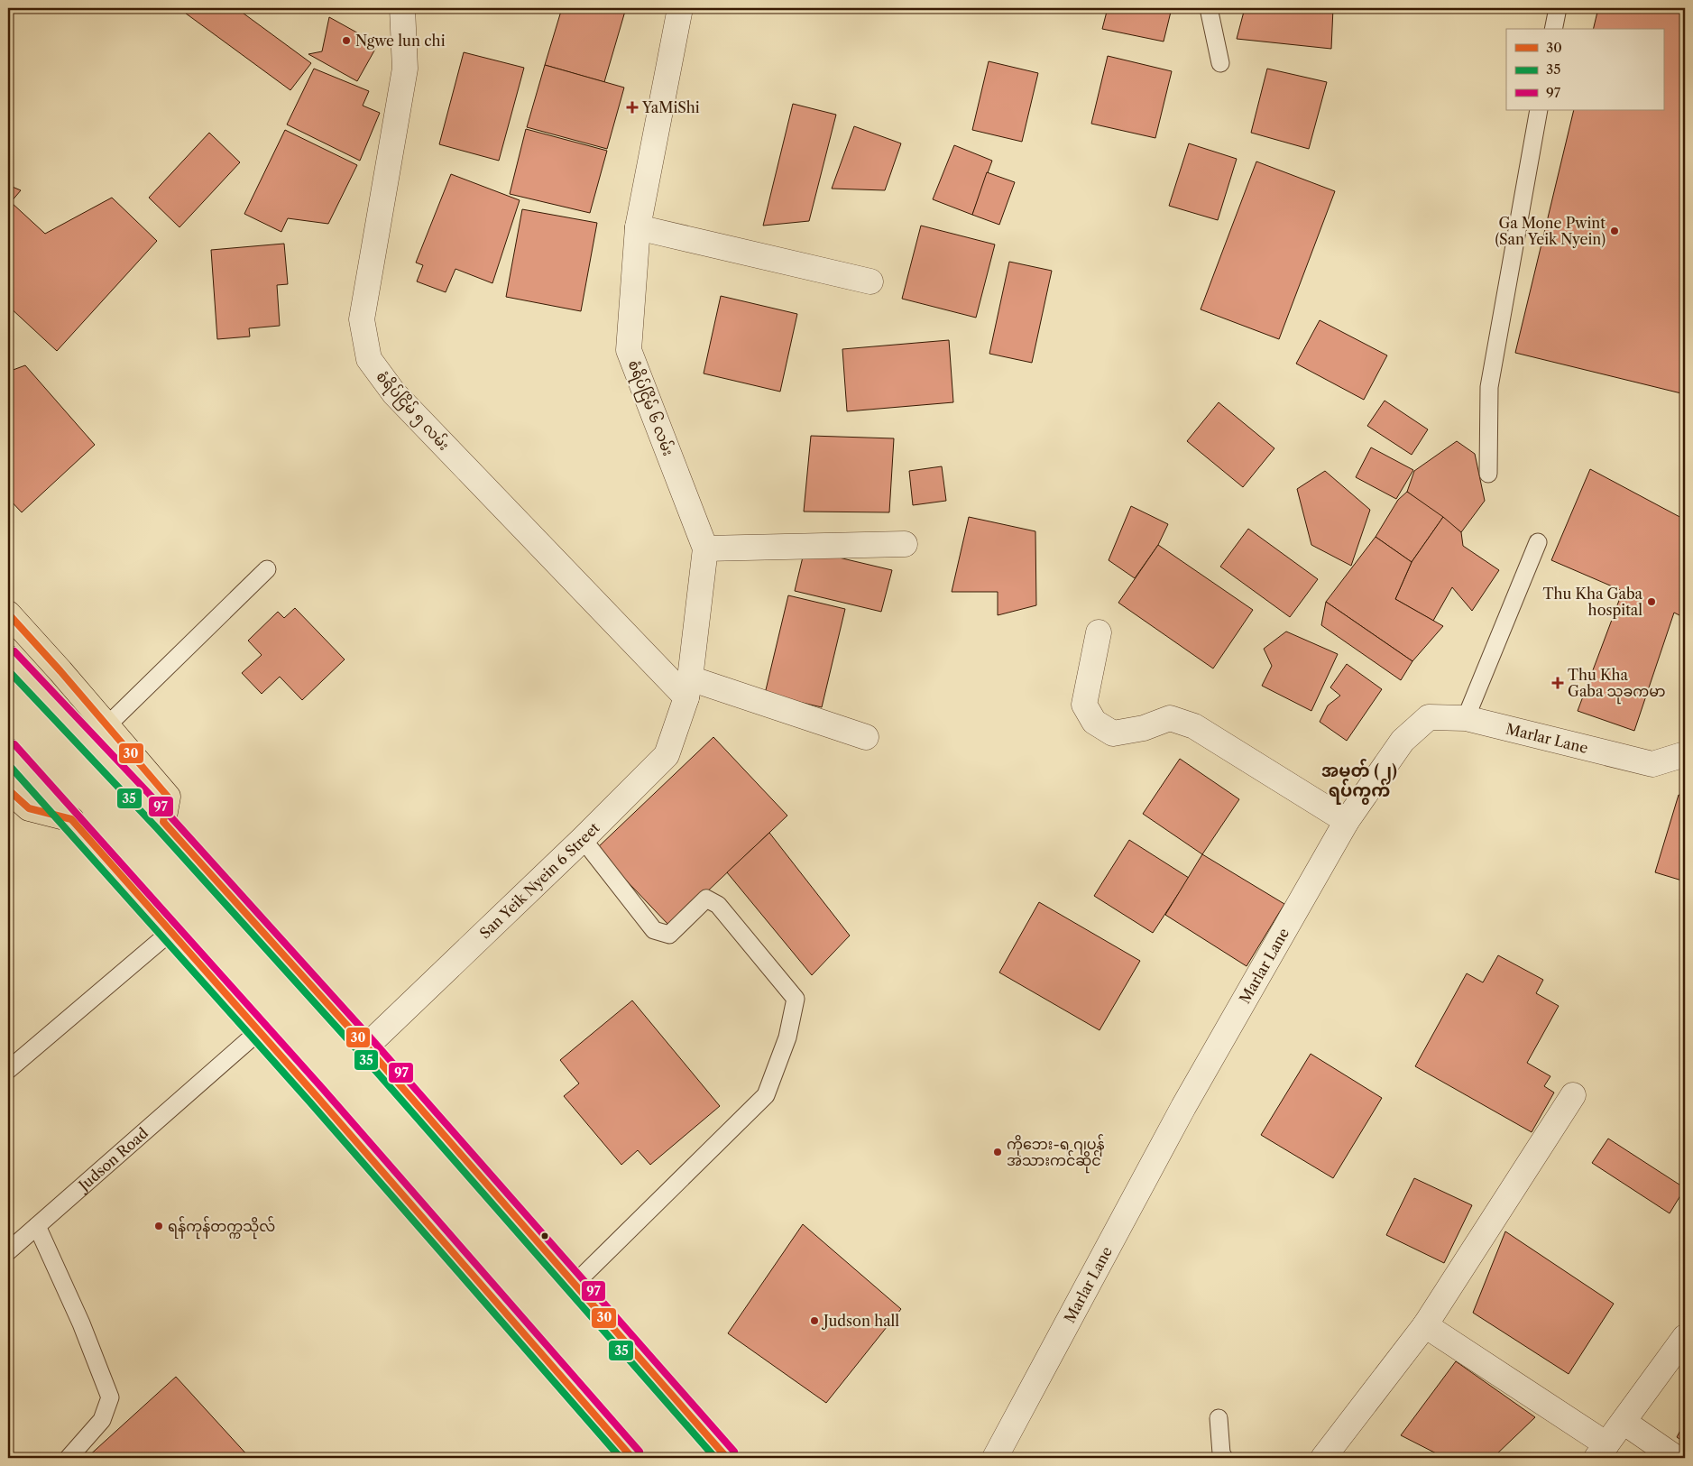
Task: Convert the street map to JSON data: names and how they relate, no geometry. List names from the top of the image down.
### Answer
{
  "streets": {
    "street": [
      "စံရိပ်ငြိမ် ၆ လမ်း",
      "စံရိပ်ငြိမ် ၅ လမ်း",
      "Marlar Lane",
      "San Yeik Nyein 6 Street"
    ],
    "lane": ["Judson Road"]
  },
  "crossings": [
    ["စံရိပ်ငြိမ် ၆ လမ်း", "စံရိပ်ငြိမ် ၅ လမ်း"],
    ["စံရိပ်ငြိမ် ၆ လမ်း", "San Yeik Nyein 6 Street"],
    ["စံရိပ်ငြိမ် ၅ လမ်း", "San Yeik Nyein 6 Street"]
  ],
  "districts": ["အမှတ် (၂) ရပ်ကွက်"],
  "places": {
    "other": [
      "Ngwe lun chi",
      "Ga Mone Pwint (San Yeik Nyein)",
      "Thu Kha Gaba hospital",
      "ကိုဘေး-ရ ဂျပန် အသားကင်ဆိုင်",
      "ရန်ကုန်တက္ကသိုလ်",
      "Judson hall"
    ],
    "health": ["YaMiShi", "Thu Kha Gaba သုခကမာ"]
  },
  "lines": ["transit line 30", "transit line 97", "transit line 35"],
  "legend": ["30", "35", "97"]
}
